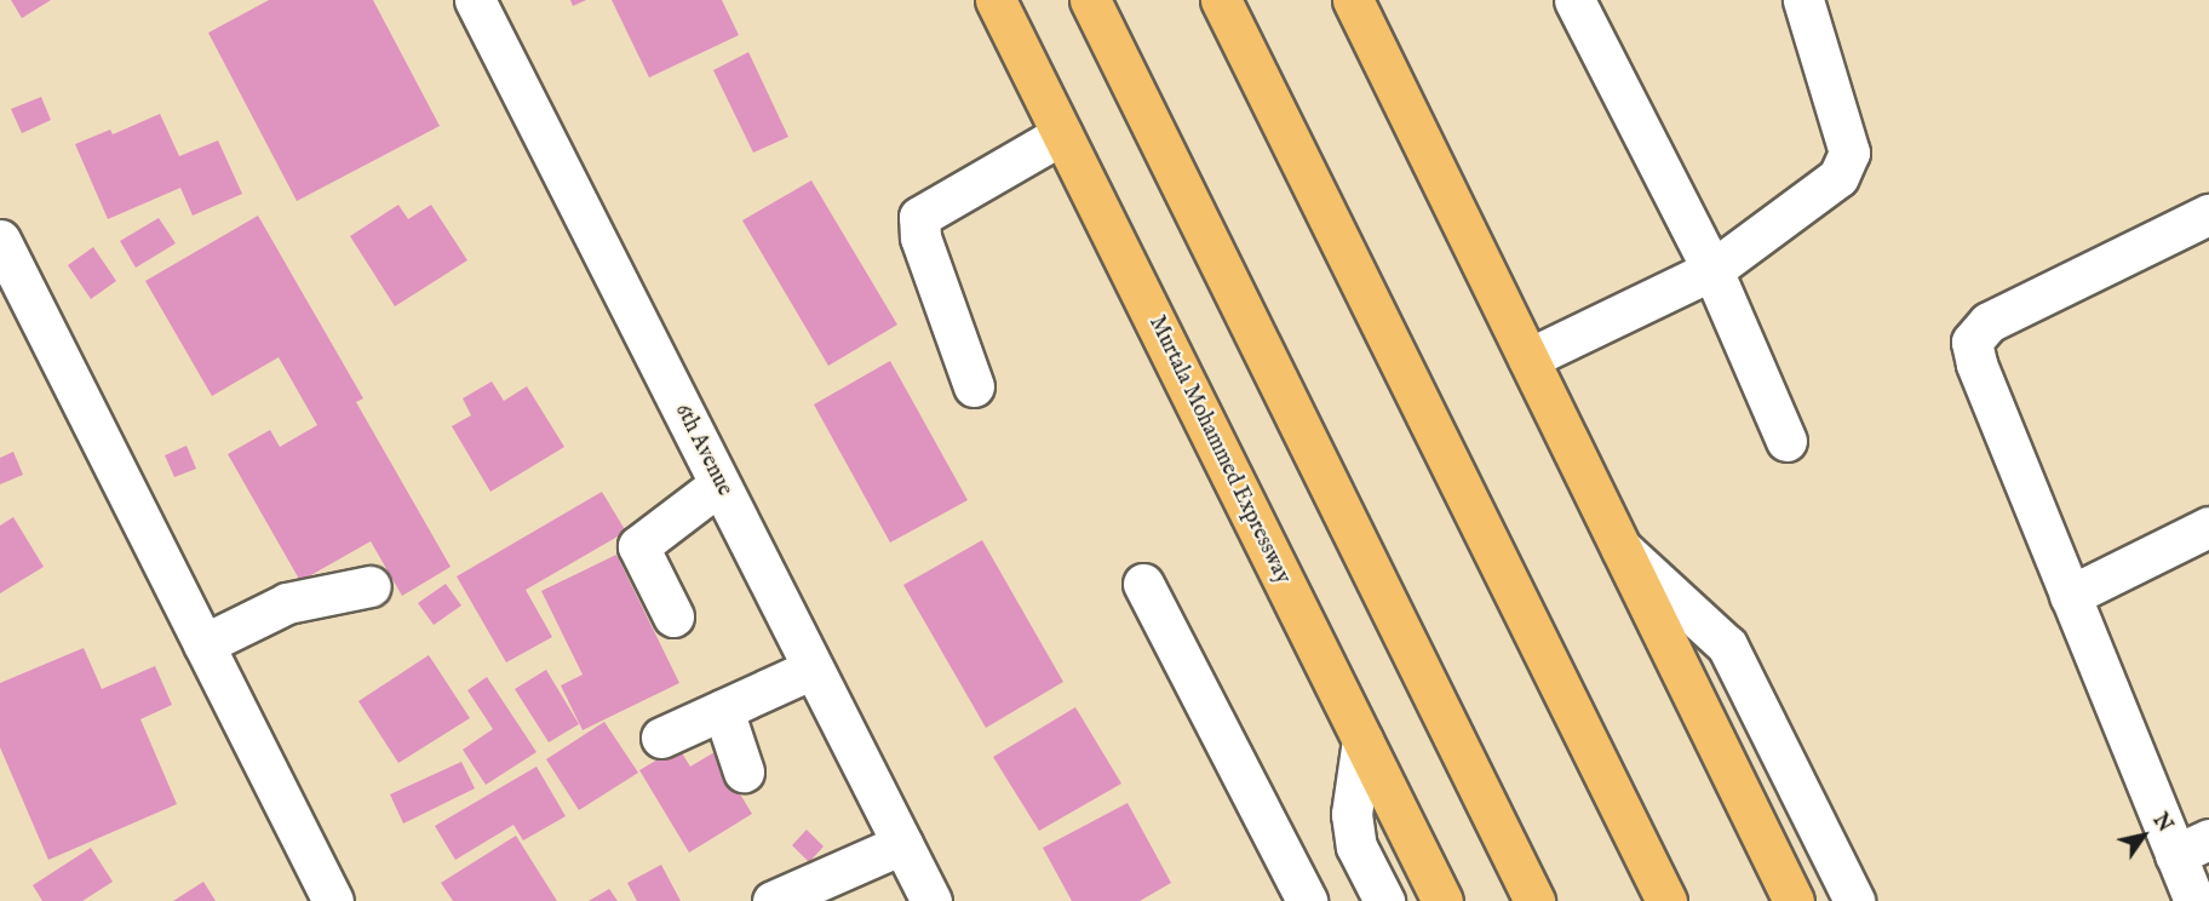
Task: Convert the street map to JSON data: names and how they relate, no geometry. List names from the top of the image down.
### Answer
{
  "streets": {
    "highway": ["Murtala Mohammed Expressway"],
    "street": ["6th Avenue"]
  },
  "north": "top right"
}
